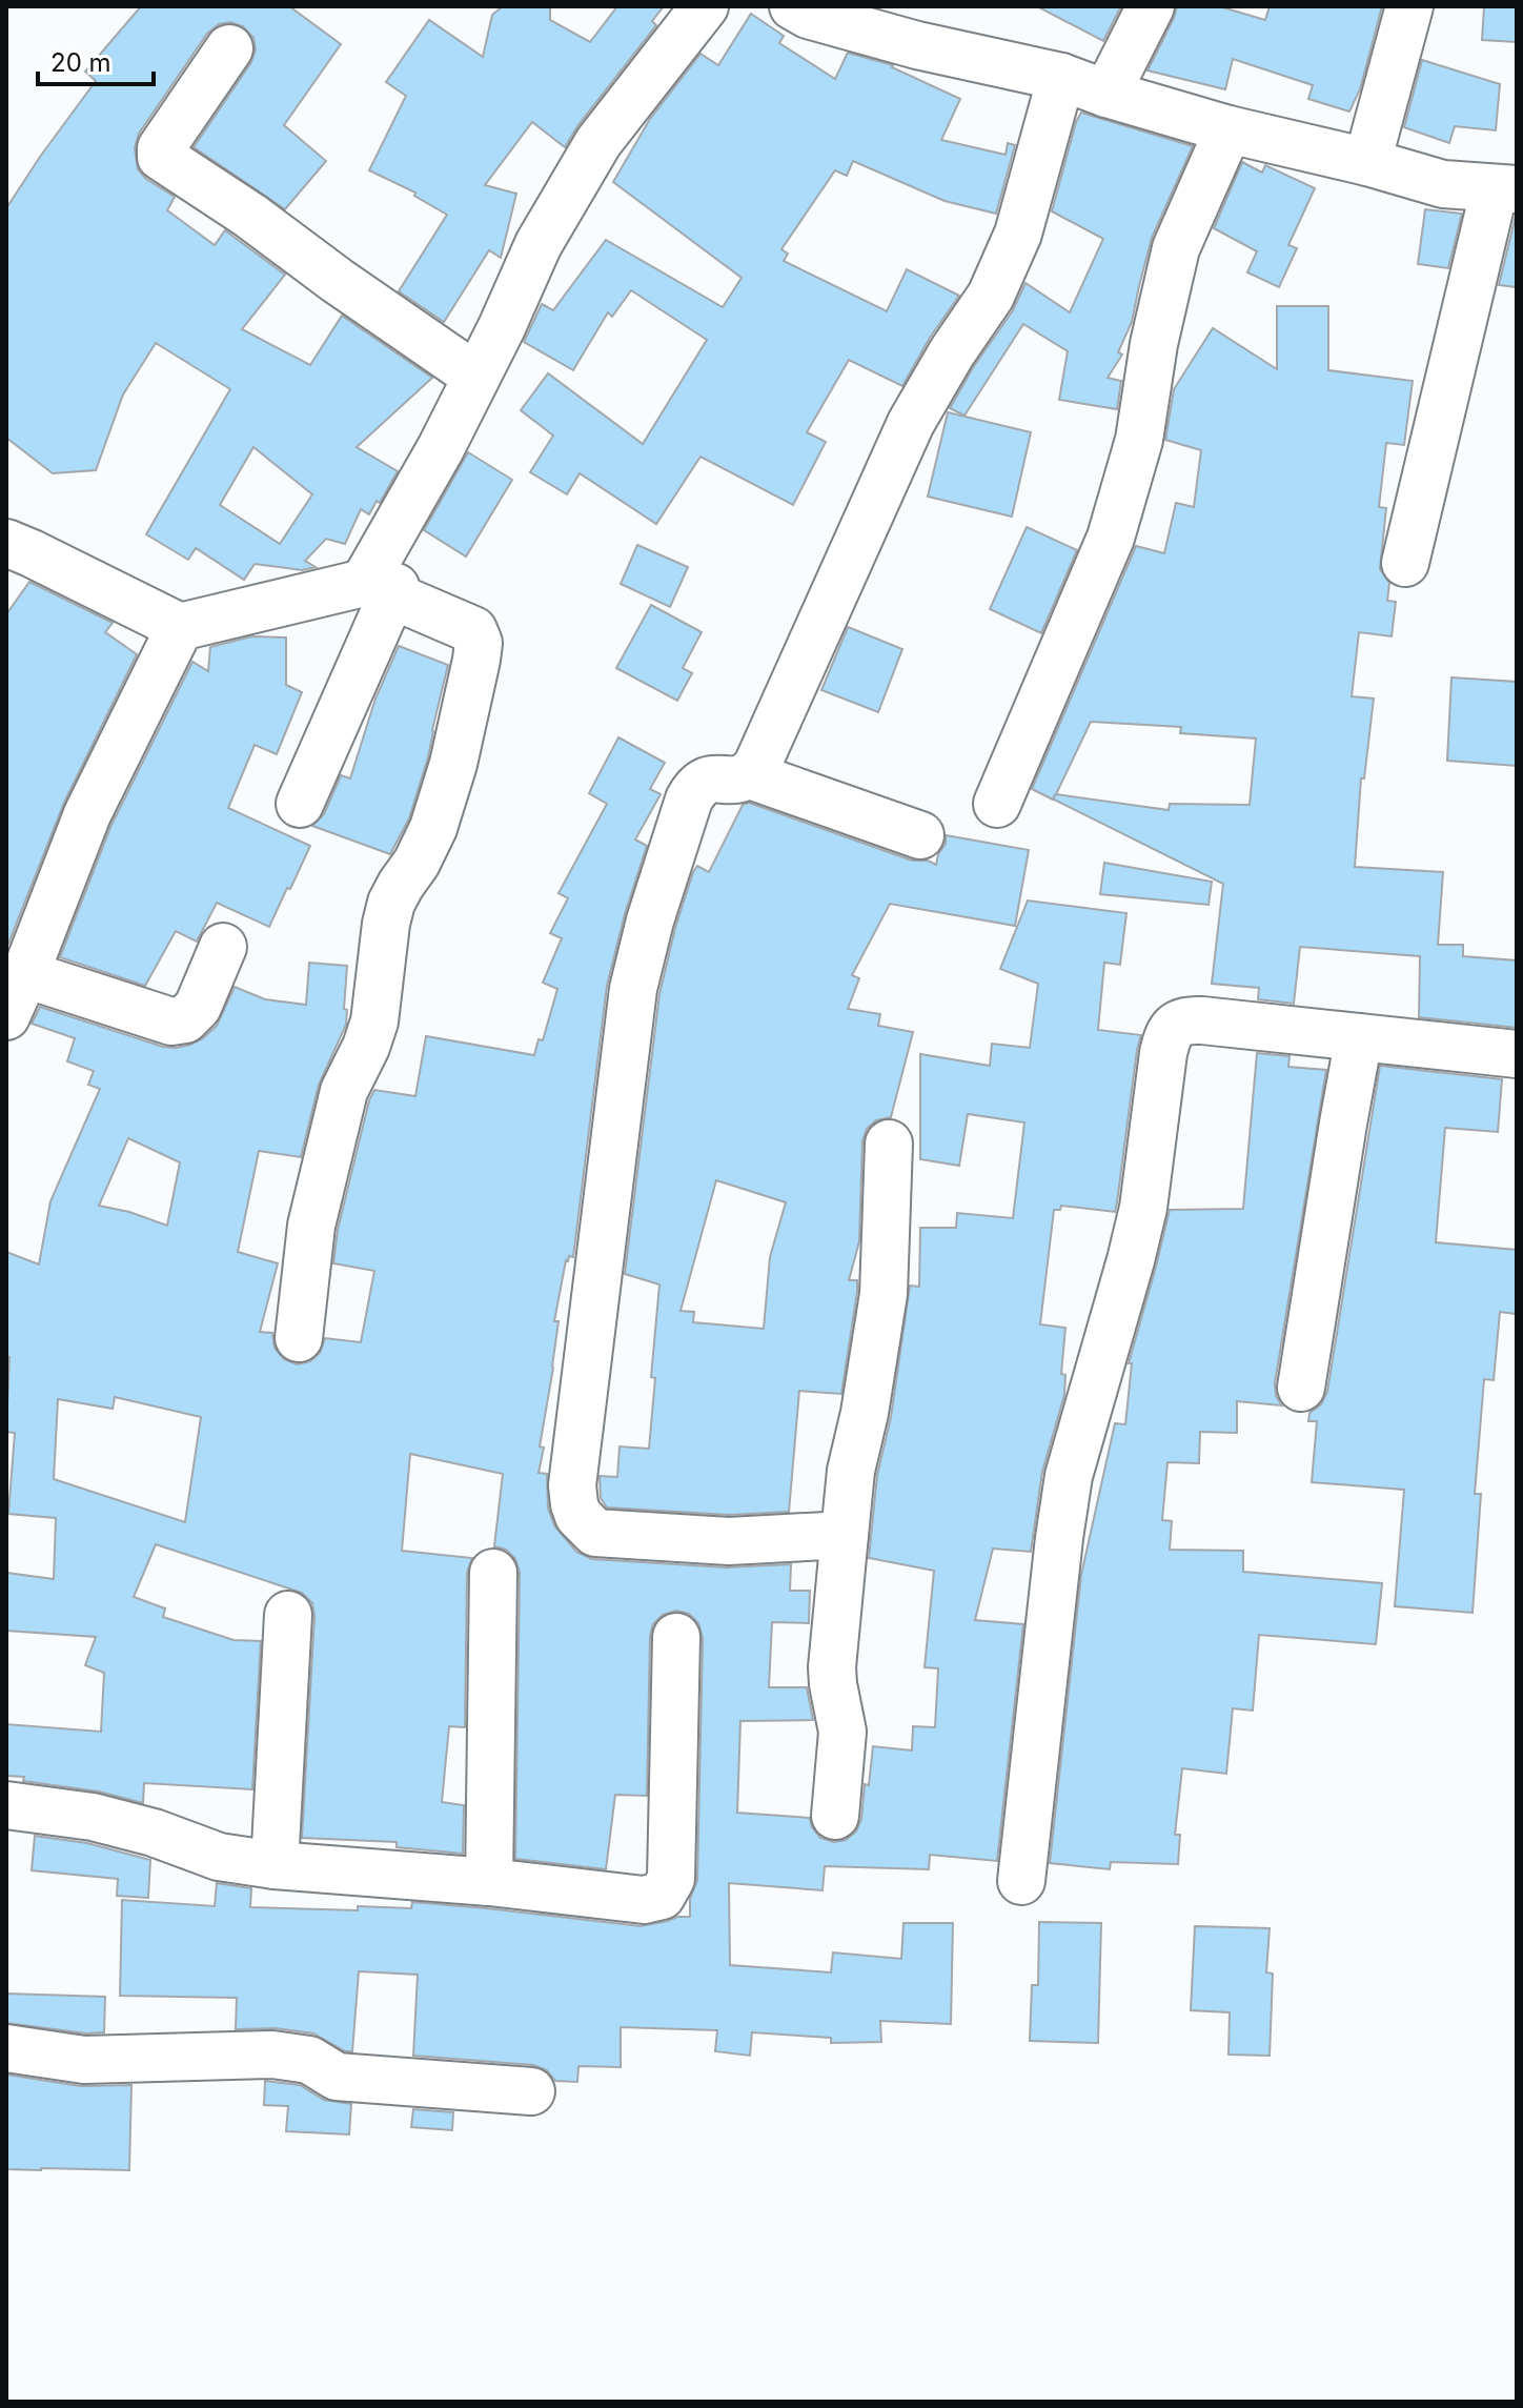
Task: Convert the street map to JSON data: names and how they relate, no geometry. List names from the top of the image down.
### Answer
{
  "scale_bar": "20 m"
}
